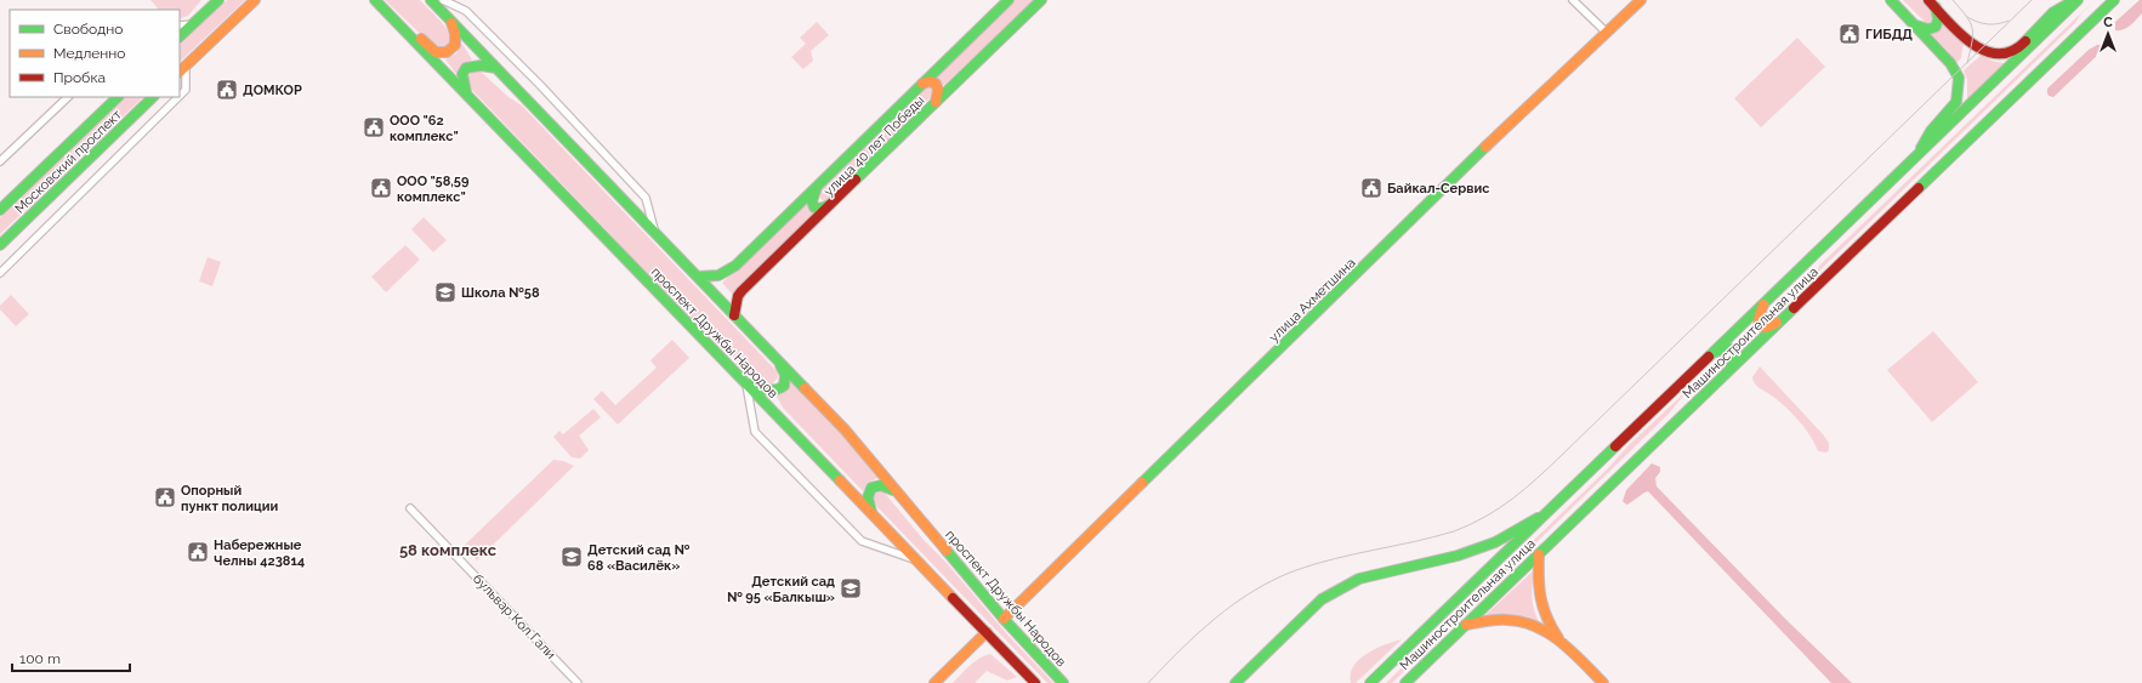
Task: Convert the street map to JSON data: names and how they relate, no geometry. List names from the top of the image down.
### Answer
{
  "streets": {
    "main road": [
      "улица 40 лет Победы",
      "Московский проспект",
      "улица Ахметшина",
      "проспект Дружбы Народов",
      "Машиностроительная улица"
    ],
    "street": ["бульвар Кол Гали"]
  },
  "crossings": [
    ["улица 40 лет Победы", "проспект Дружбы Народов"],
    ["улица Ахметшина", "проспект Дружбы Народов"]
  ],
  "districts": ["58 комплекс"],
  "places": {
    "public building": [
      "ГИБДД",
      "ДОМКОР",
      "ООО \"62 комплекс\"",
      "ООО \"58,59 комплекс\"",
      "Байкал-Сервис",
      "Опорный пункт полиции",
      "Набережные Челны 423814"
    ],
    "school or university": ["Школа №58", "Детский сад № 68 «Василёк»", "Детский сад № 95 «Балкыш»"]
  },
  "legend": ["Свободно", "Медленно", "Пробка"],
  "scale_bar": "100 m",
  "north": "top"
}
